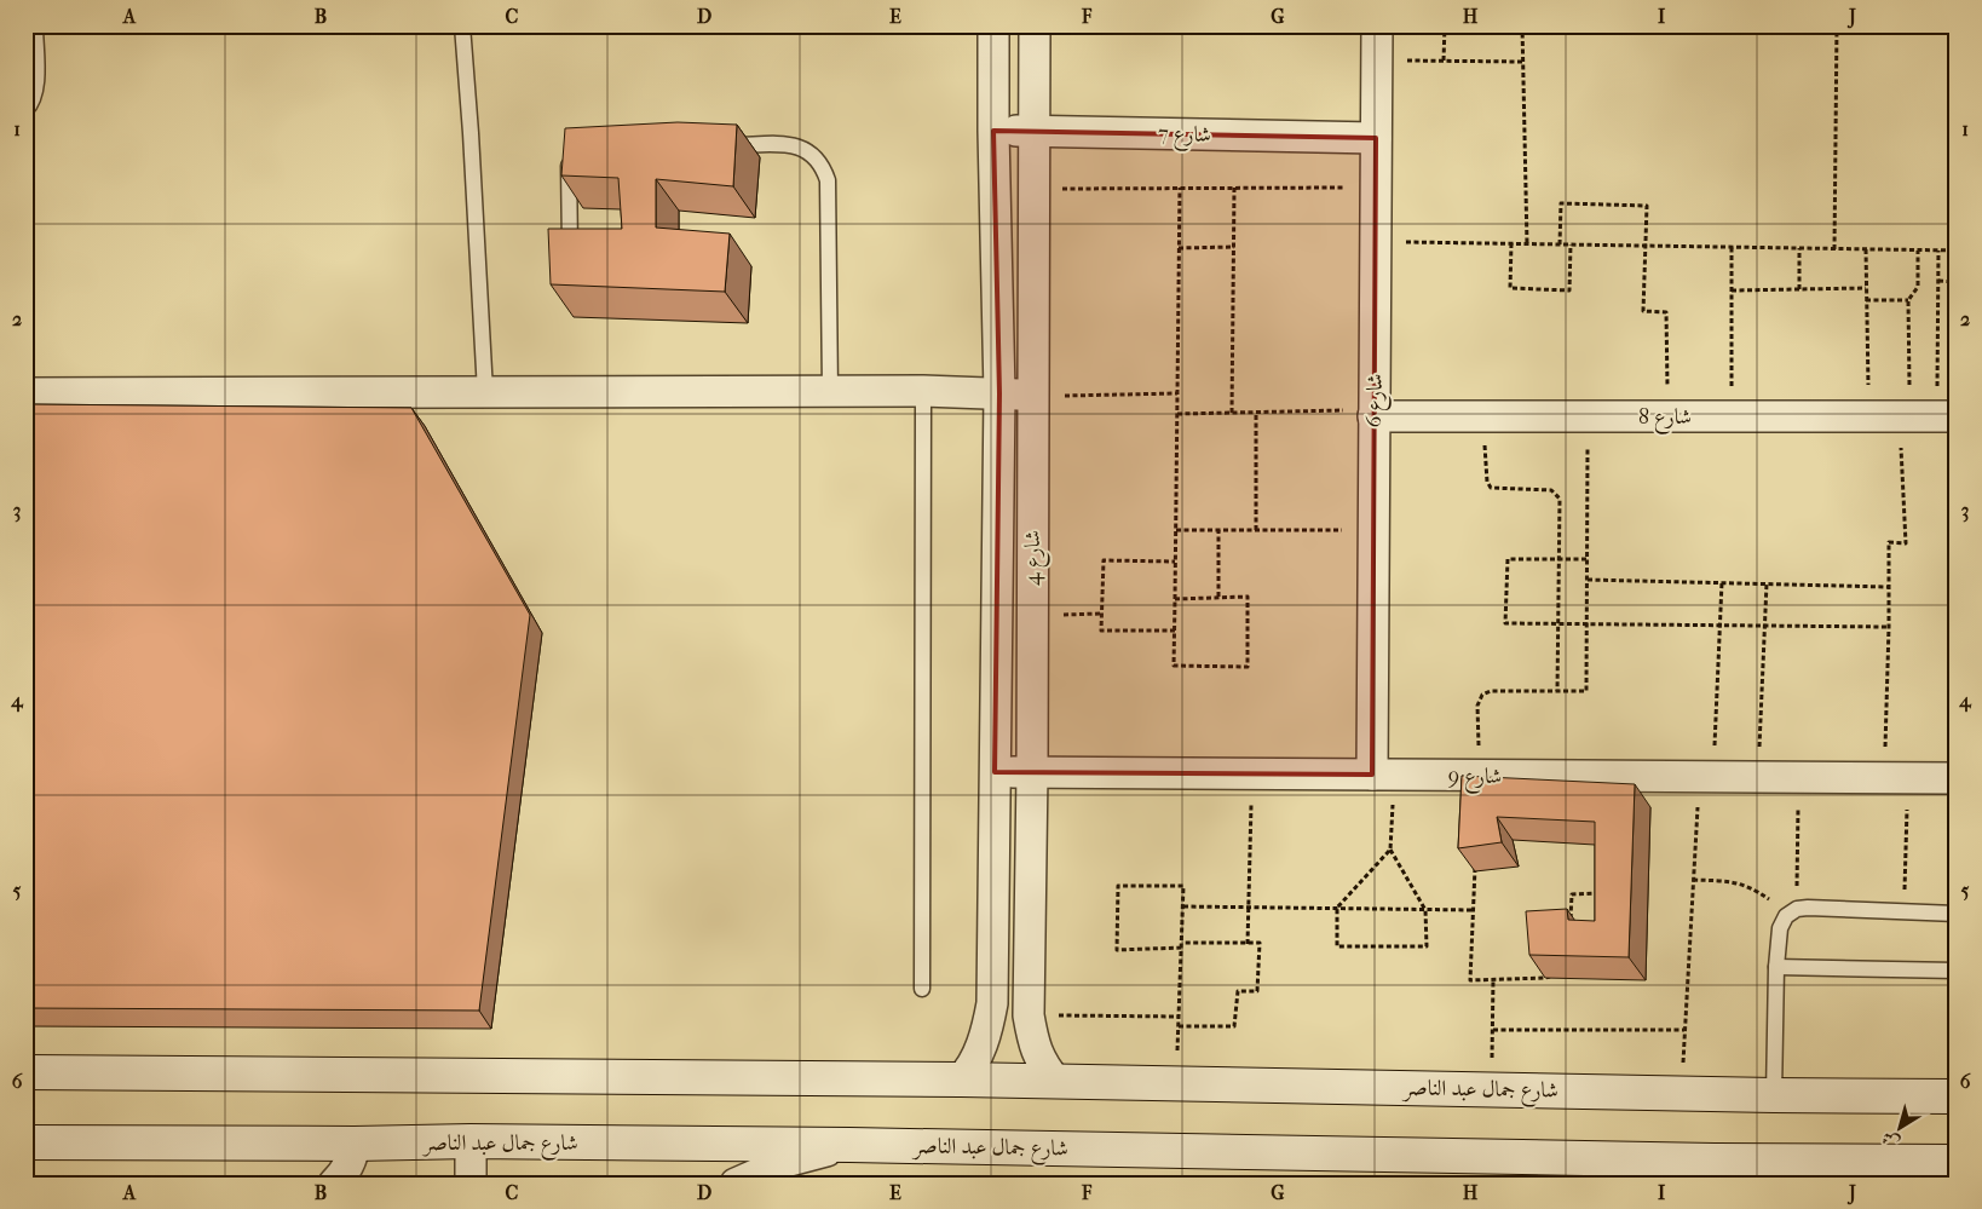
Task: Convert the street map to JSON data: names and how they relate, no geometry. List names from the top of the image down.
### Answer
{
  "streets": {
    "main road": ["شارع جمال عبد الناصر"],
    "street": [
      "شارع 7",
      "شارع 6",
      "شارع 8",
      "شارع 4",
      "شارع 9"
    ]
  },
  "crossings": [
    ["شارع 7", "شارع 6"],
    ["شارع 7", "شارع 4"],
    ["شارع 6", "شارع 8"],
    ["شارع 6", "شارع 9"],
    ["شارع 4", "شارع 9"],
    ["شارع 4", "شارع جمال عبد الناصر"]
  ],
  "north": "bottom left",
  "grid": {
    "columns": [
      "A",
      "B",
      "C",
      "D",
      "E",
      "F",
      "G",
      "H",
      "I",
      "J"
    ],
    "rows": [
      "1",
      "2",
      "3",
      "4",
      "5",
      "6"
    ]
  }
}
